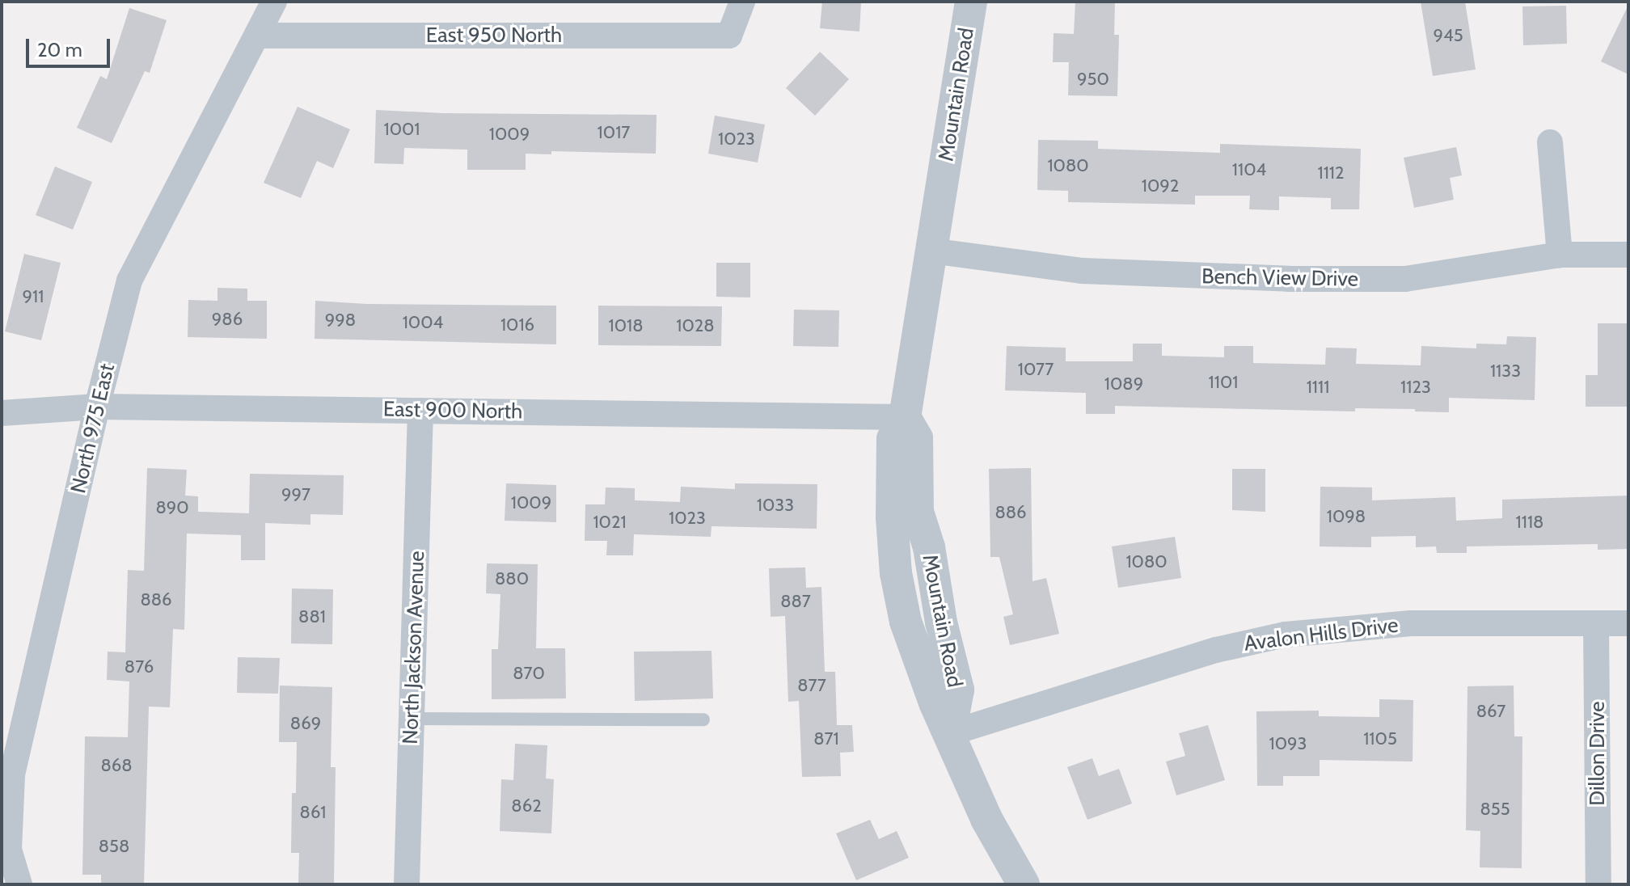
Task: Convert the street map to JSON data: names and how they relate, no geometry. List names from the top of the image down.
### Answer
{
  "streets": {
    "street": [
      "East 950 North",
      "Mountain Road",
      "Bench View Drive",
      "East 900 North",
      "North 975 East",
      "Avalon Hills Drive",
      "North Jackson Avenue",
      "Dillon Drive"
    ]
  },
  "crossings": [
    ["East 950 North", "North 975 East"],
    ["Mountain Road", "Bench View Drive"],
    ["Mountain Road", "East 900 North"],
    ["Mountain Road", "Avalon Hills Drive"],
    ["East 900 North", "North 975 East"],
    ["East 900 North", "North Jackson Avenue"],
    ["Avalon Hills Drive", "Dillon Drive"]
  ],
  "house_numbers": [
    "945",
    "950",
    "1001",
    "1017",
    "1009",
    "1023",
    "1080",
    "1104",
    "1112",
    "1092",
    "911",
    "986",
    "998",
    "1004",
    "1016",
    "1018",
    "1028",
    "1077",
    "1133",
    "1101",
    "1089",
    "1111",
    "1123",
    "997",
    "1009",
    "1033",
    "890",
    "886",
    "1098",
    "1023",
    "1021",
    "1118",
    "1080",
    "880",
    "886",
    "887",
    "881",
    "876",
    "870",
    "877",
    "867",
    "869",
    "871",
    "1105",
    "1093",
    "868",
    "862",
    "855",
    "861",
    "858"
  ],
  "scale_bar": "20 m"
}
